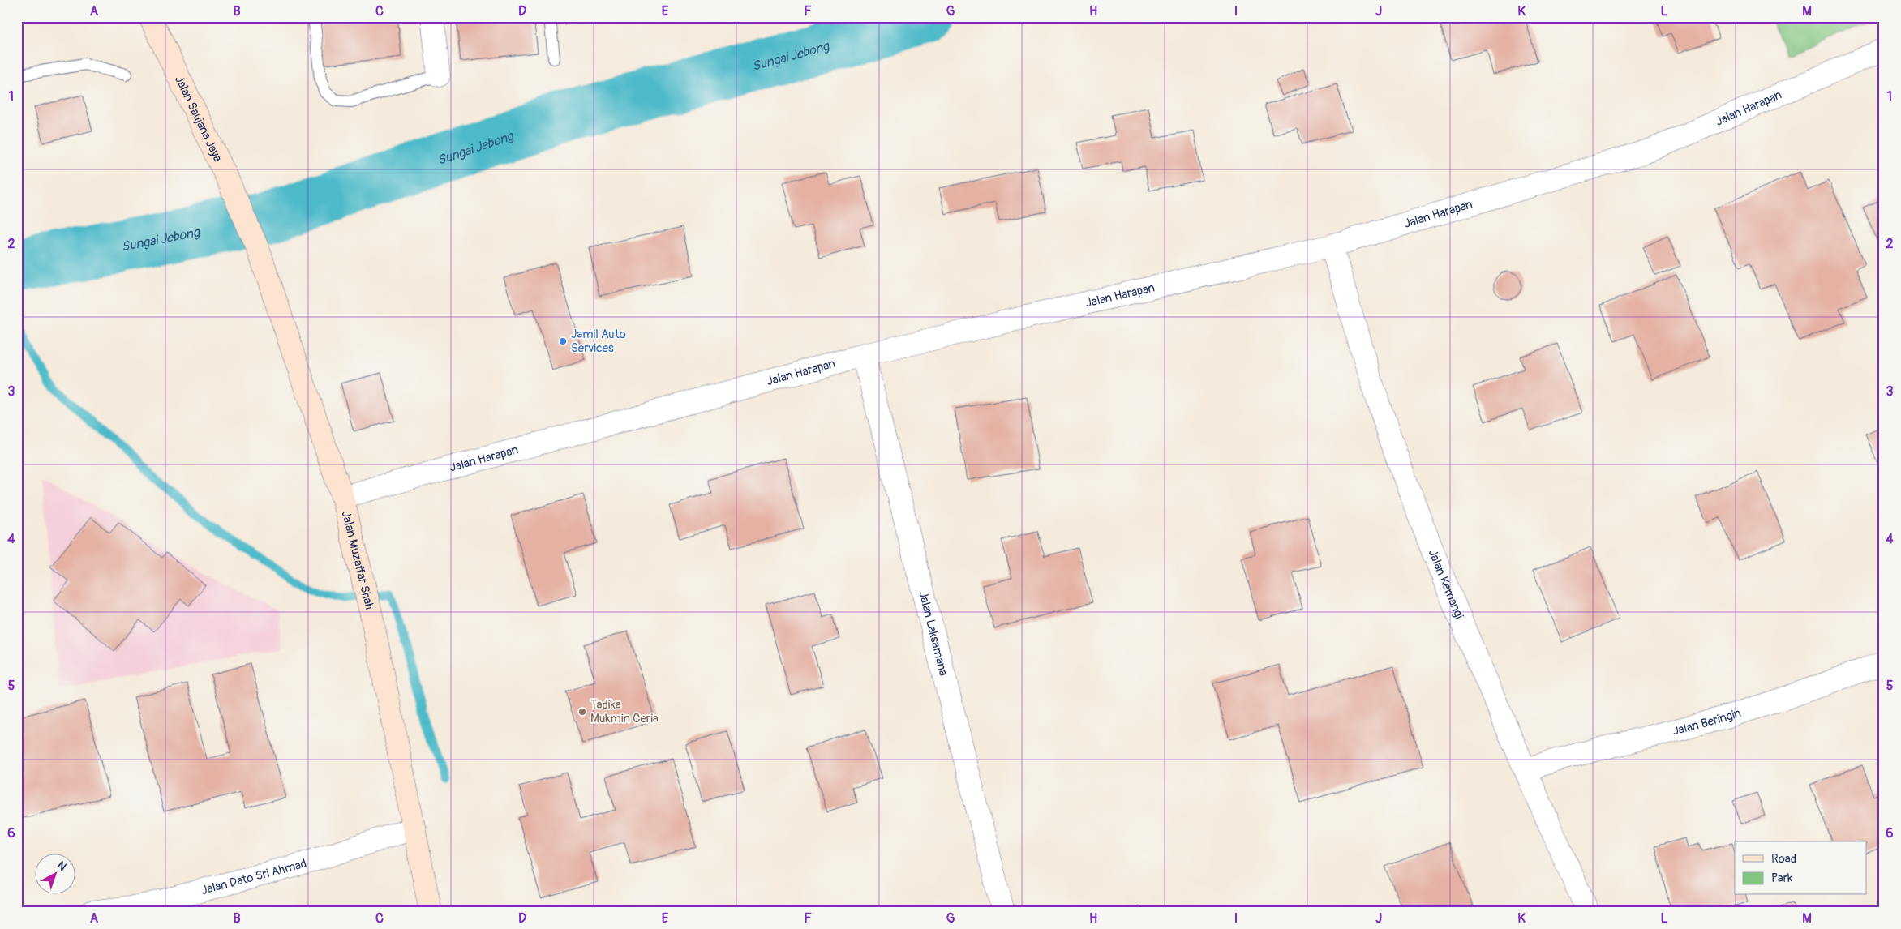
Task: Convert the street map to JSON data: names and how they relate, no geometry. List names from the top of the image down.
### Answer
{
  "streets": {
    "main road": ["Jalan Saujana Jaya", "Jalan Muzaffar Shah"],
    "street": [
      "Jalan Harapan",
      "Jalan Kemangi",
      "Jalan Laksamana",
      "Jalan Beringin",
      "Jalan Dato Sri Ahmad"
    ]
  },
  "crossings": [
    ["Jalan Harapan", "Jalan Muzaffar Shah"],
    ["Jalan Harapan", "Jalan Kemangi"],
    ["Jalan Harapan", "Jalan Laksamana"],
    ["Jalan Saujana Jaya", "Jalan Muzaffar Shah"],
    ["Jalan Muzaffar Shah", "Jalan Dato Sri Ahmad"],
    ["Jalan Kemangi", "Jalan Beringin"]
  ],
  "water": ["Sungai Jebong"],
  "places": ["Jamil Auto Services", "Tadika Mukmin Ceria"],
  "legend": ["Road", "Park"],
  "north": "top right",
  "grid": {
    "columns": [
      "A",
      "B",
      "C",
      "D",
      "E",
      "F",
      "G",
      "H",
      "I",
      "J",
      "K",
      "L",
      "M"
    ],
    "rows": [
      "1",
      "2",
      "3",
      "4",
      "5",
      "6"
    ]
  }
}
